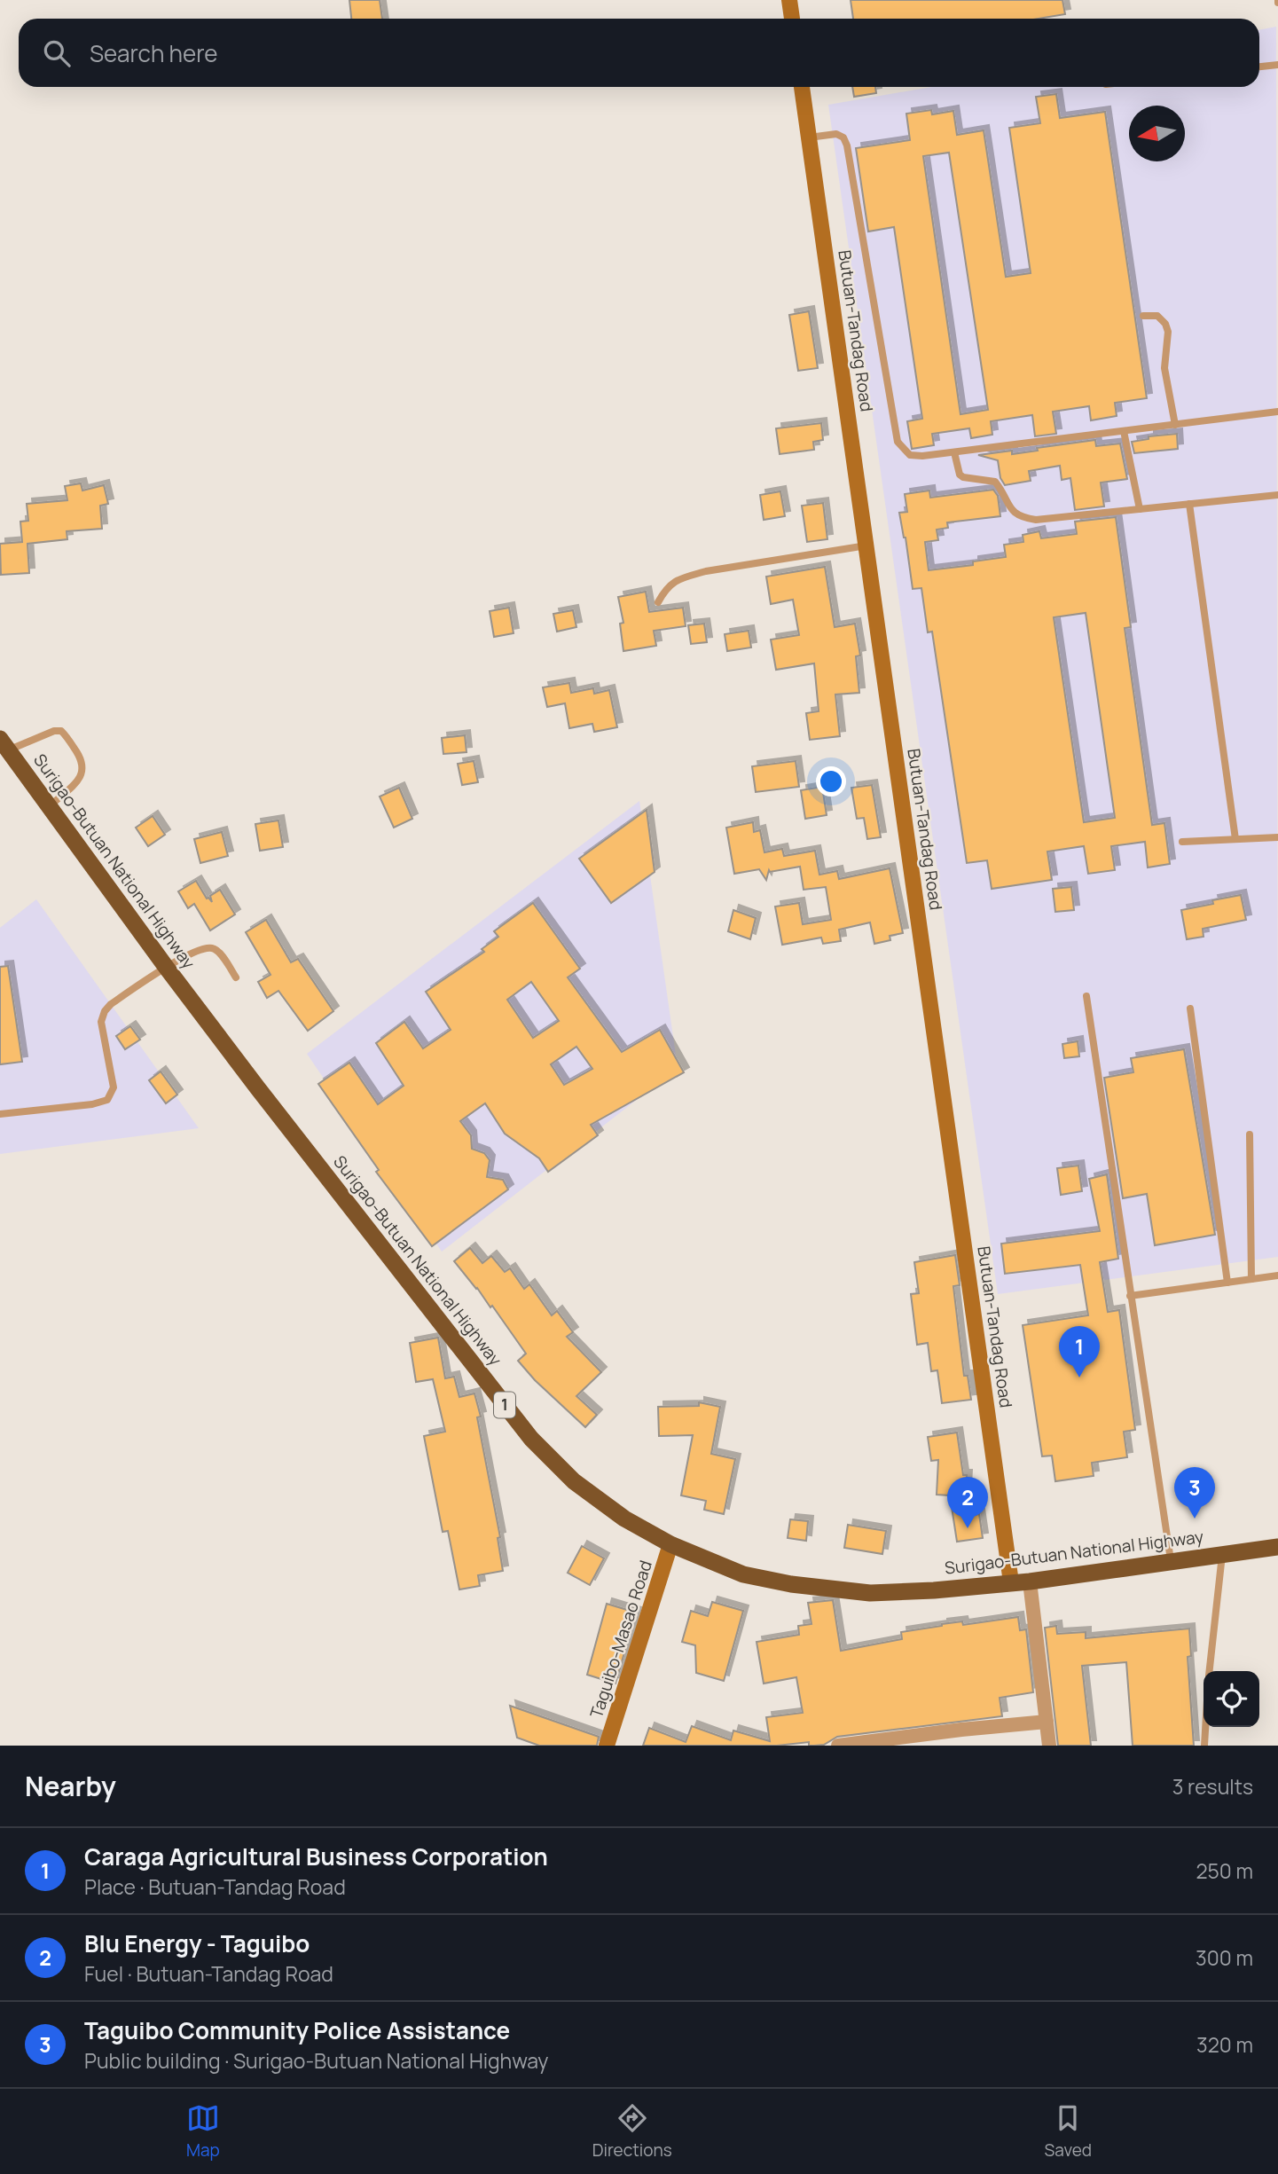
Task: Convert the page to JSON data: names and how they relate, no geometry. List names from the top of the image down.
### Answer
{
  "streets": {
    "highway": ["Surigao-Butuan National Highway", "1"],
    "main road": ["Butuan-Tandag Road", "Taguibo-Masao Road"]
  },
  "crossings": [
    ["Butuan-Tandag Road", "Surigao-Butuan National Highway"],
    ["Surigao-Butuan National Highway", "Taguibo-Masao Road"]
  ],
  "north": "left",
  "page": {
    "search": "Search here",
    "pins": ["1", "3", "2"],
    "heading": ["Nearby", "3 results"],
    "list": [
      {
        "mark": "1",
        "name": "Caraga Agricultural Business Corporation",
        "note": "Place · Butuan-Tandag Road",
        "value": "250 m"
      },
      {
        "mark": "2",
        "name": "Blu Energy - Taguibo",
        "note": "Fuel · Butuan-Tandag Road",
        "value": "300 m"
      },
      {
        "mark": "3",
        "name": "Taguibo Community Police Assistance",
        "note": "Public building · Surigao-Butuan National Highway",
        "value": "320 m"
      }
    ],
    "nav": ["Map", "Directions", "Saved"]
  }
}
